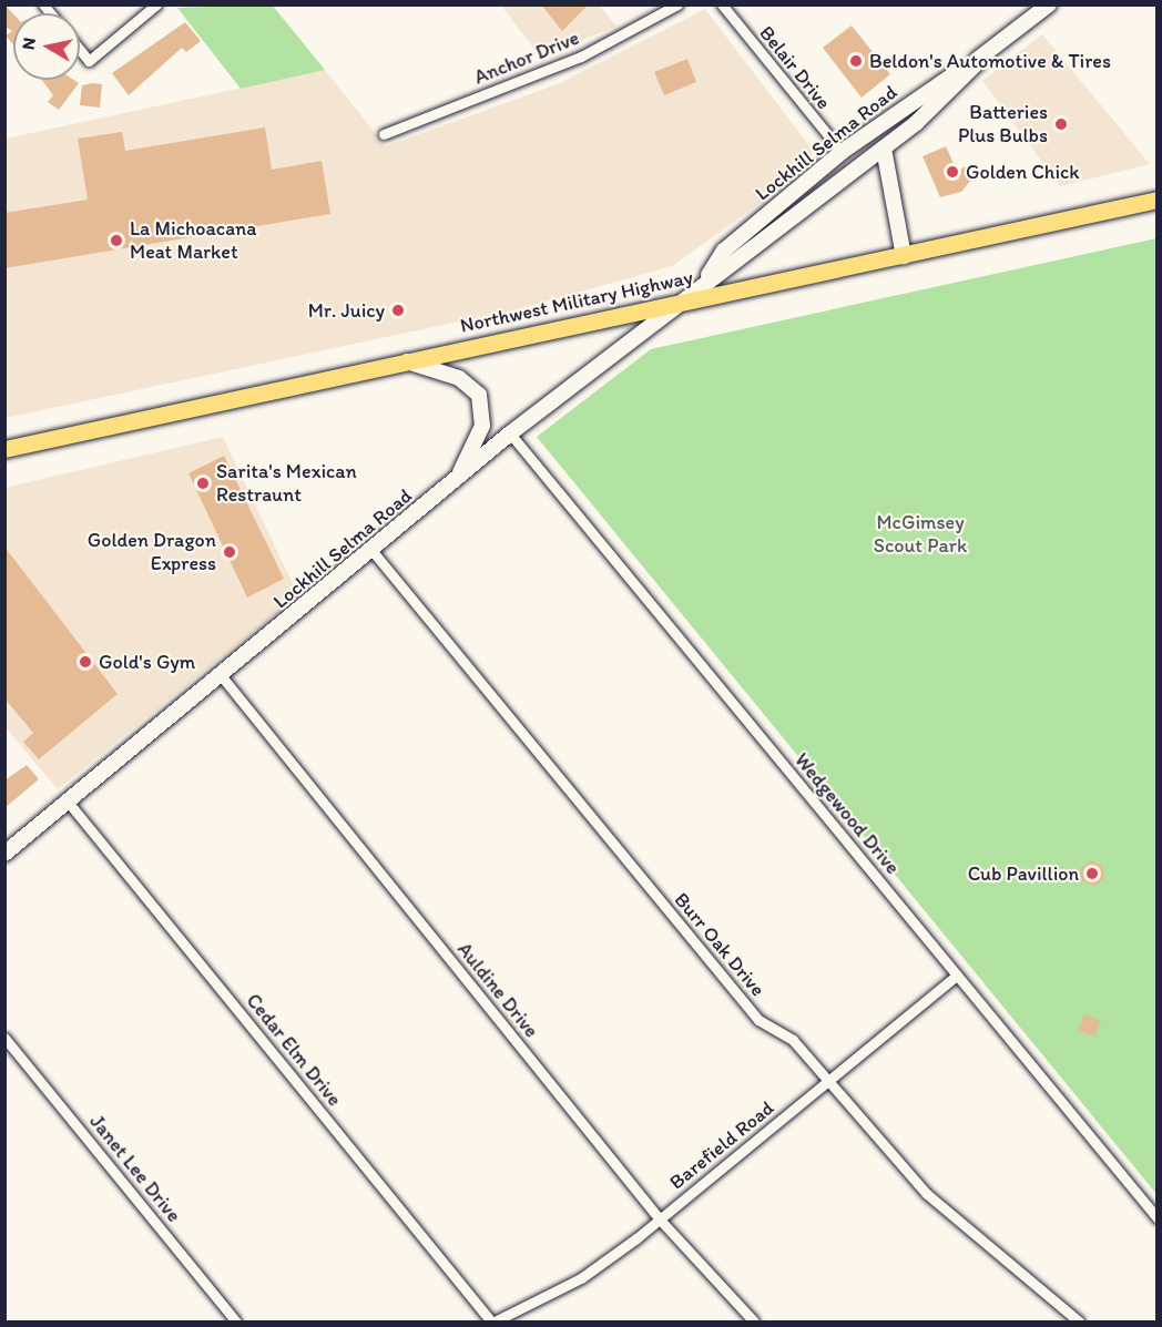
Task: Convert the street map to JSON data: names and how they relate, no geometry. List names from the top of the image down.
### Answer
{
  "streets": {
    "main road": ["Lockhill Selma Road", "Northwest Military Highway"],
    "street": [
      "Anchor Drive",
      "Belair Drive",
      "Wedgewood Drive",
      "Burr Oak Drive",
      "Auldine Drive",
      "Cedar Elm Drive",
      "Barefield Road",
      "Janet Lee Drive"
    ]
  },
  "crossings": [
    ["Belair Drive", "Lockhill Selma Road"],
    ["Lockhill Selma Road", "Northwest Military Highway"],
    ["Lockhill Selma Road", "Wedgewood Drive"],
    ["Lockhill Selma Road", "Burr Oak Drive"],
    ["Lockhill Selma Road", "Auldine Drive"],
    ["Lockhill Selma Road", "Cedar Elm Drive"],
    ["Wedgewood Drive", "Barefield Road"],
    ["Burr Oak Drive", "Barefield Road"],
    ["Auldine Drive", "Barefield Road"],
    ["Cedar Elm Drive", "Barefield Road"]
  ],
  "parks": ["McGimsey Scout Park"],
  "places": [
    "Beldon's Automotive & Tires",
    "Batteries Plus Bulbs",
    "Golden Chick",
    "La Michoacana Meat Market",
    "Mr. Juicy",
    "Sarita's Mexican Restraunt",
    "Golden Dragon Express",
    "Gold's Gym",
    "Cub Pavillion"
  ],
  "north": "left"
}
